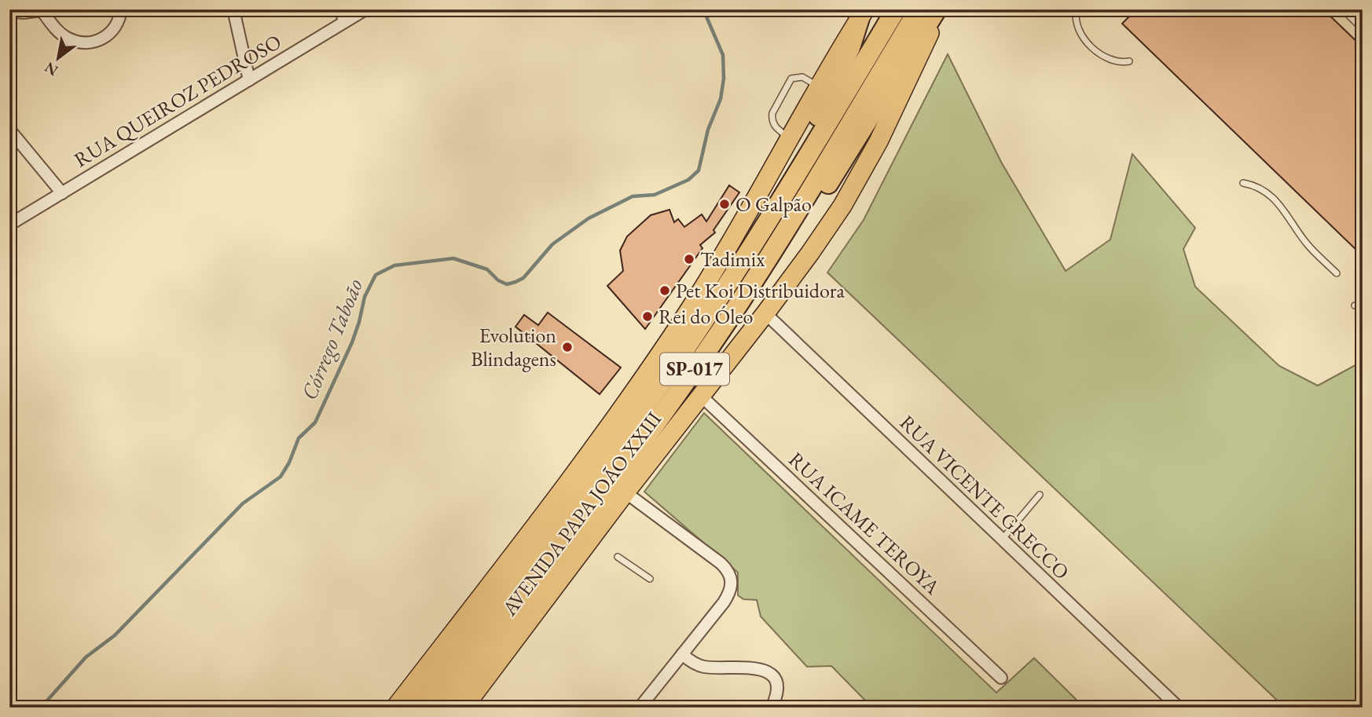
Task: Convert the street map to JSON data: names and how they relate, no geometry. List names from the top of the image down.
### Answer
{
  "streets": {
    "highway": ["SP-017", "AVENIDA PAPA JOÃO XXIII"],
    "street": ["RUA QUEIROZ PEDROSO", "RUA VICENTE GRECCO", "RUA ICAME TEROYA"]
  },
  "crossings": [
    ["RUA VICENTE GRECCO", "AVENIDA PAPA JOÃO XXIII"],
    ["AVENIDA PAPA JOÃO XXIII", "RUA ICAME TEROYA"]
  ],
  "water": ["Córrego Taboão"],
  "places": [
    "O Galpão",
    "Tadimix",
    "Pet Koi Distribuidora",
    "Rei do Óleo",
    "Evolution Blindagens"
  ],
  "north": "bottom left"
}
